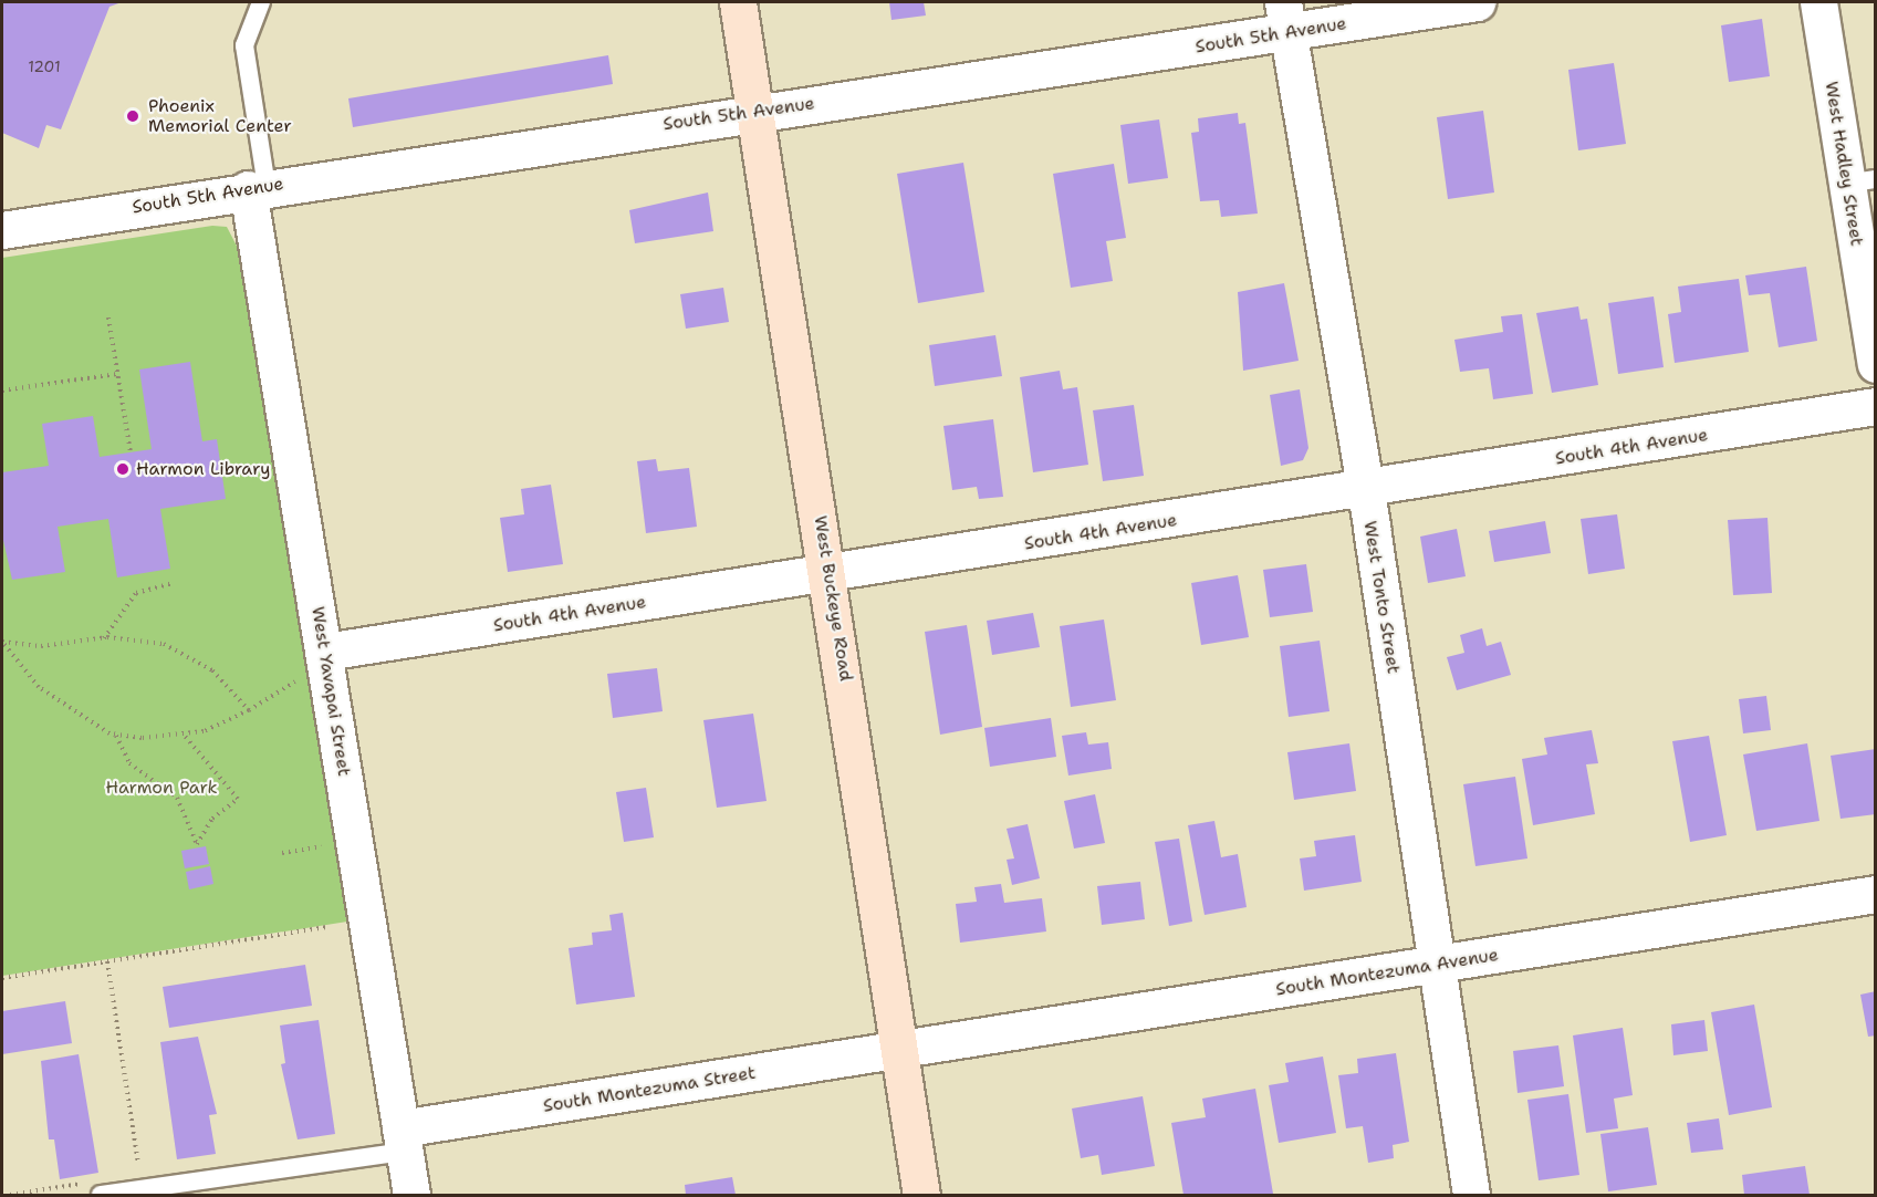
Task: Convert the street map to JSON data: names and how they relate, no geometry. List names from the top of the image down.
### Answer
{
  "streets": {
    "main road": ["West Buckeye Road"],
    "street": [
      "South 5th Avenue",
      "West Hadley Street",
      "South 4th Avenue",
      "West Tonto Street",
      "West Yavapai Street",
      "South Montezuma Avenue",
      "South Montezuma Street"
    ]
  },
  "crossings": [
    ["South 5th Avenue", "West Tonto Street"],
    ["South 5th Avenue", "West Buckeye Road"],
    ["South 5th Avenue", "West Yavapai Street"],
    ["South 4th Avenue", "West Tonto Street"],
    ["South 4th Avenue", "West Buckeye Road"],
    ["South 4th Avenue", "West Yavapai Street"],
    ["West Tonto Street", "South Montezuma Avenue"],
    ["West Buckeye Road", "South Montezuma Avenue"],
    ["West Buckeye Road", "South Montezuma Street"],
    ["West Yavapai Street", "South Montezuma Street"],
    ["South Montezuma Avenue", "South Montezuma Street"]
  ],
  "parks": ["Harmon Park"],
  "places": ["Phoenix Memorial Center", "Harmon Library"],
  "house_numbers": ["1201"]
}
